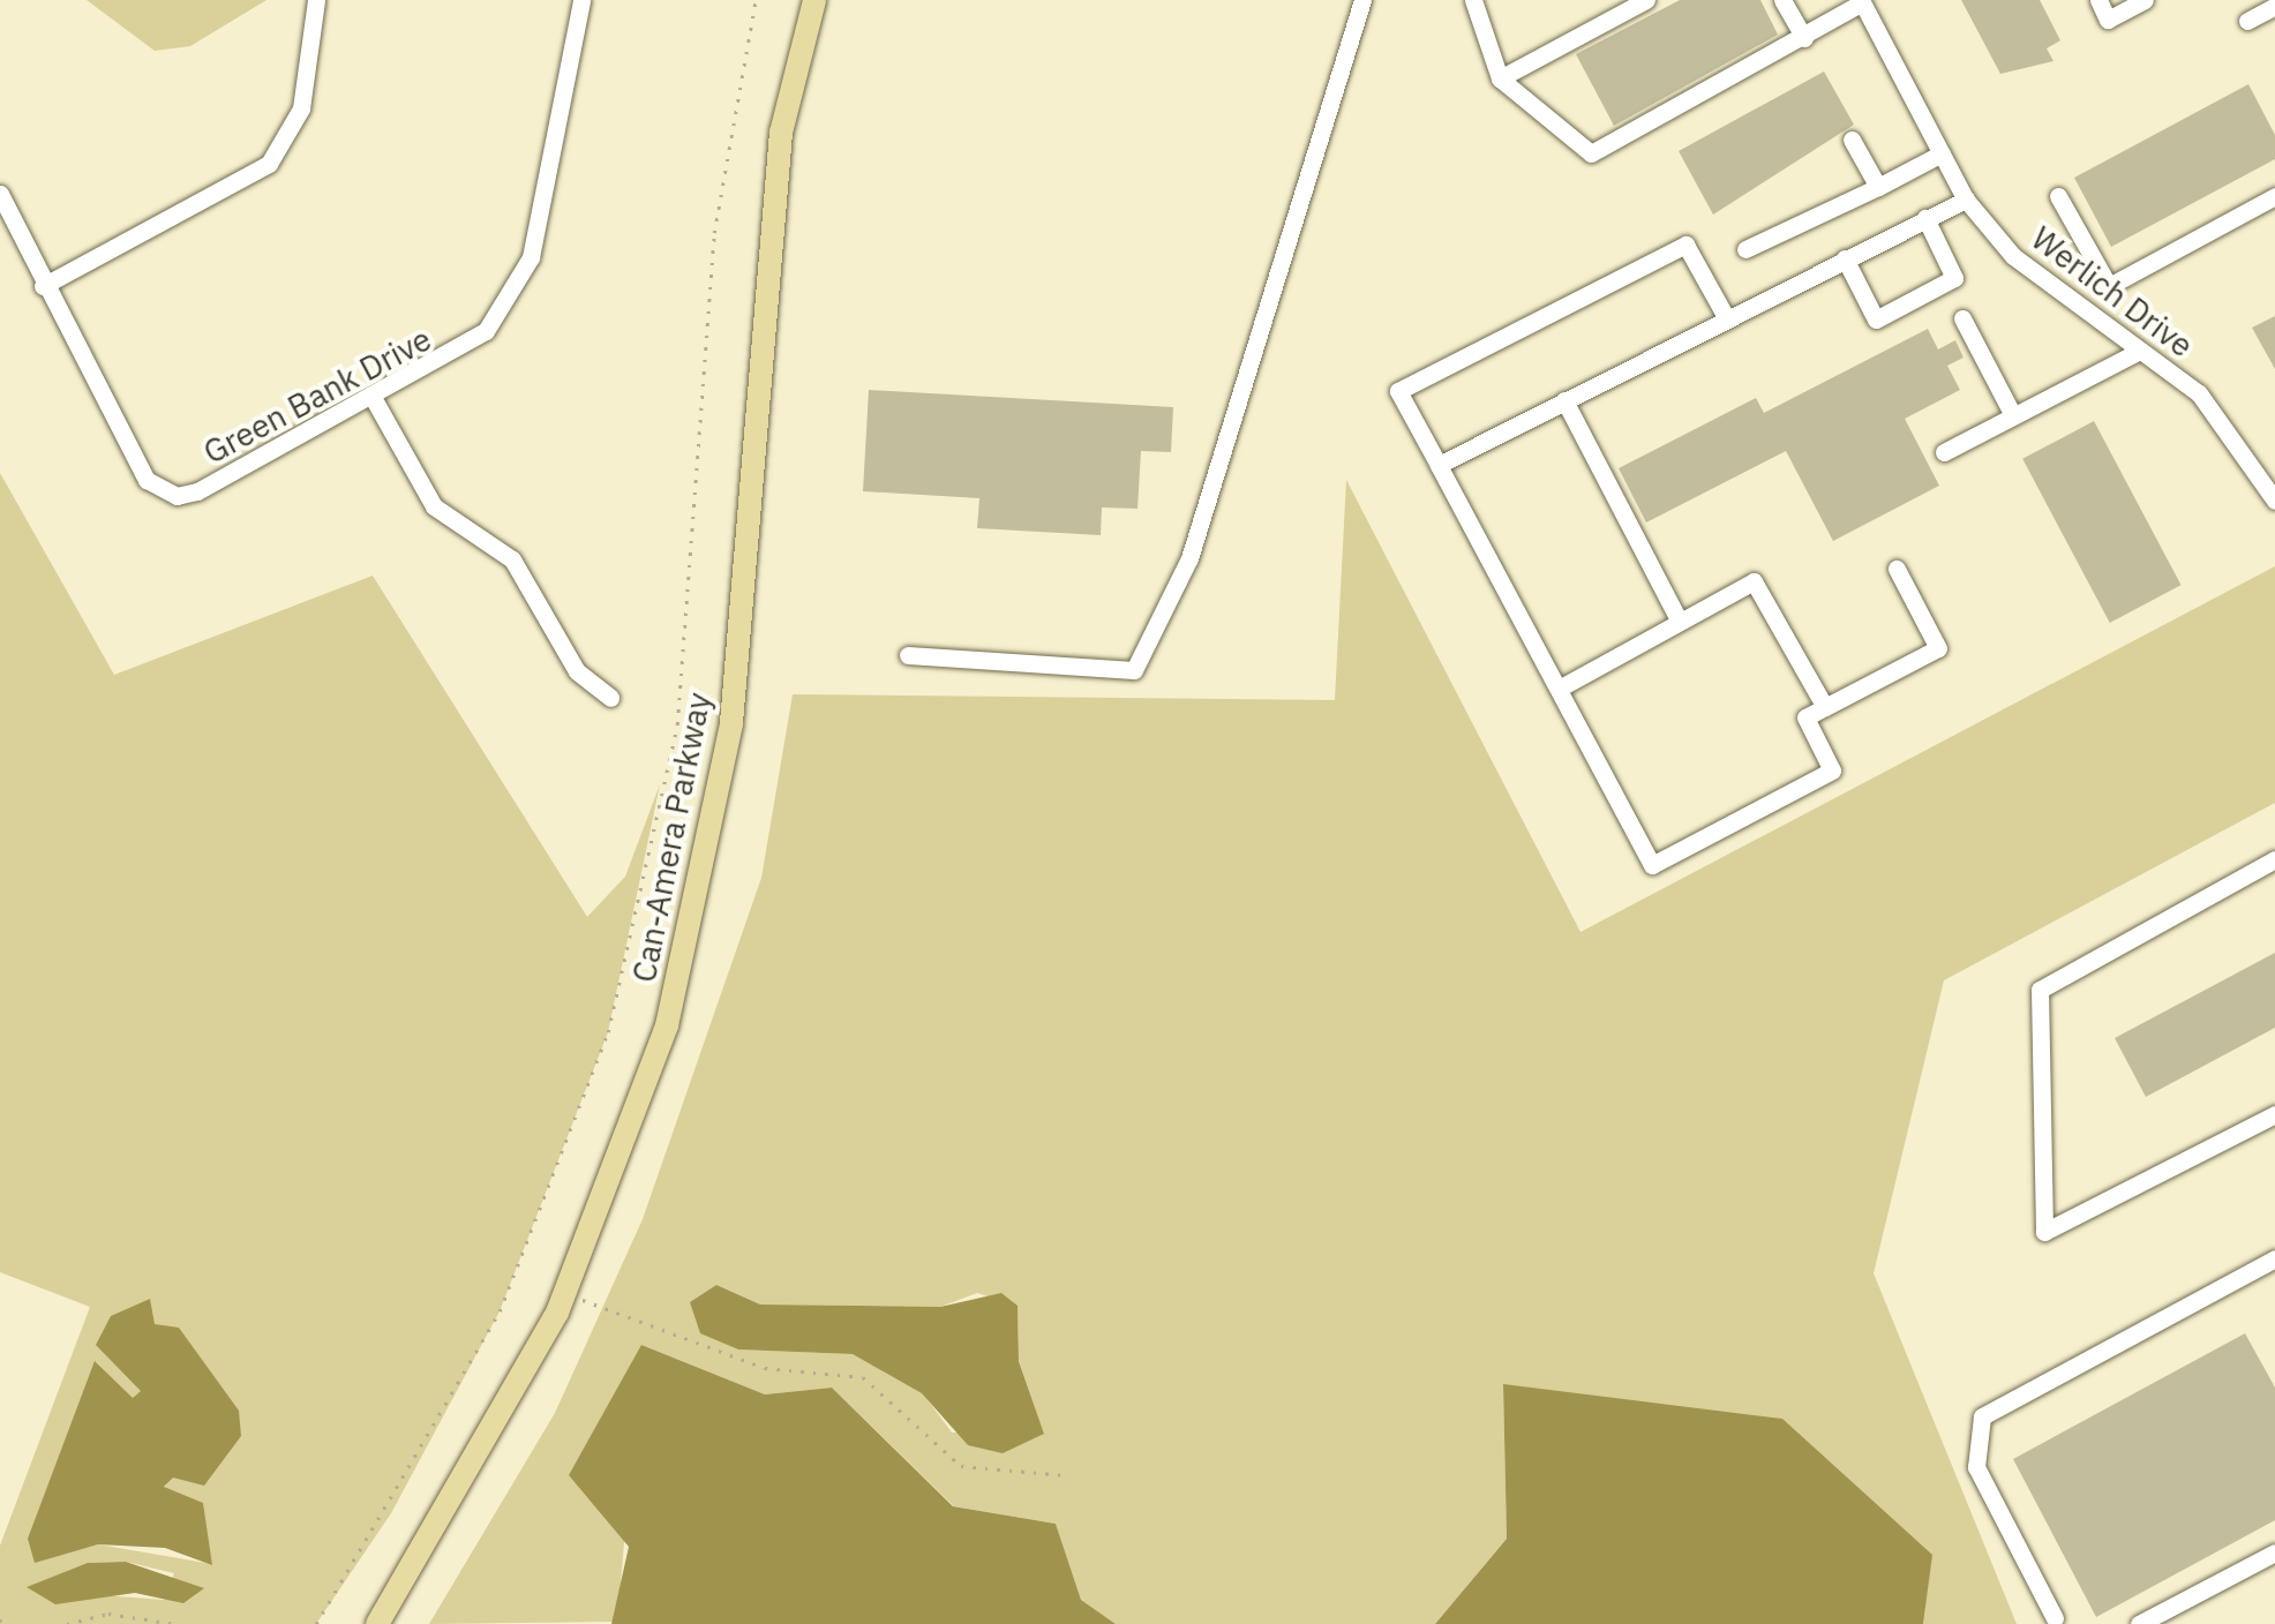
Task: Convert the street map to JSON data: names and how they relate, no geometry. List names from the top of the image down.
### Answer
{
  "streets": {
    "main road": ["Can-Amera Parkway"],
    "street": ["Werlich Drive", "Green Bank Drive"]
  }
}
